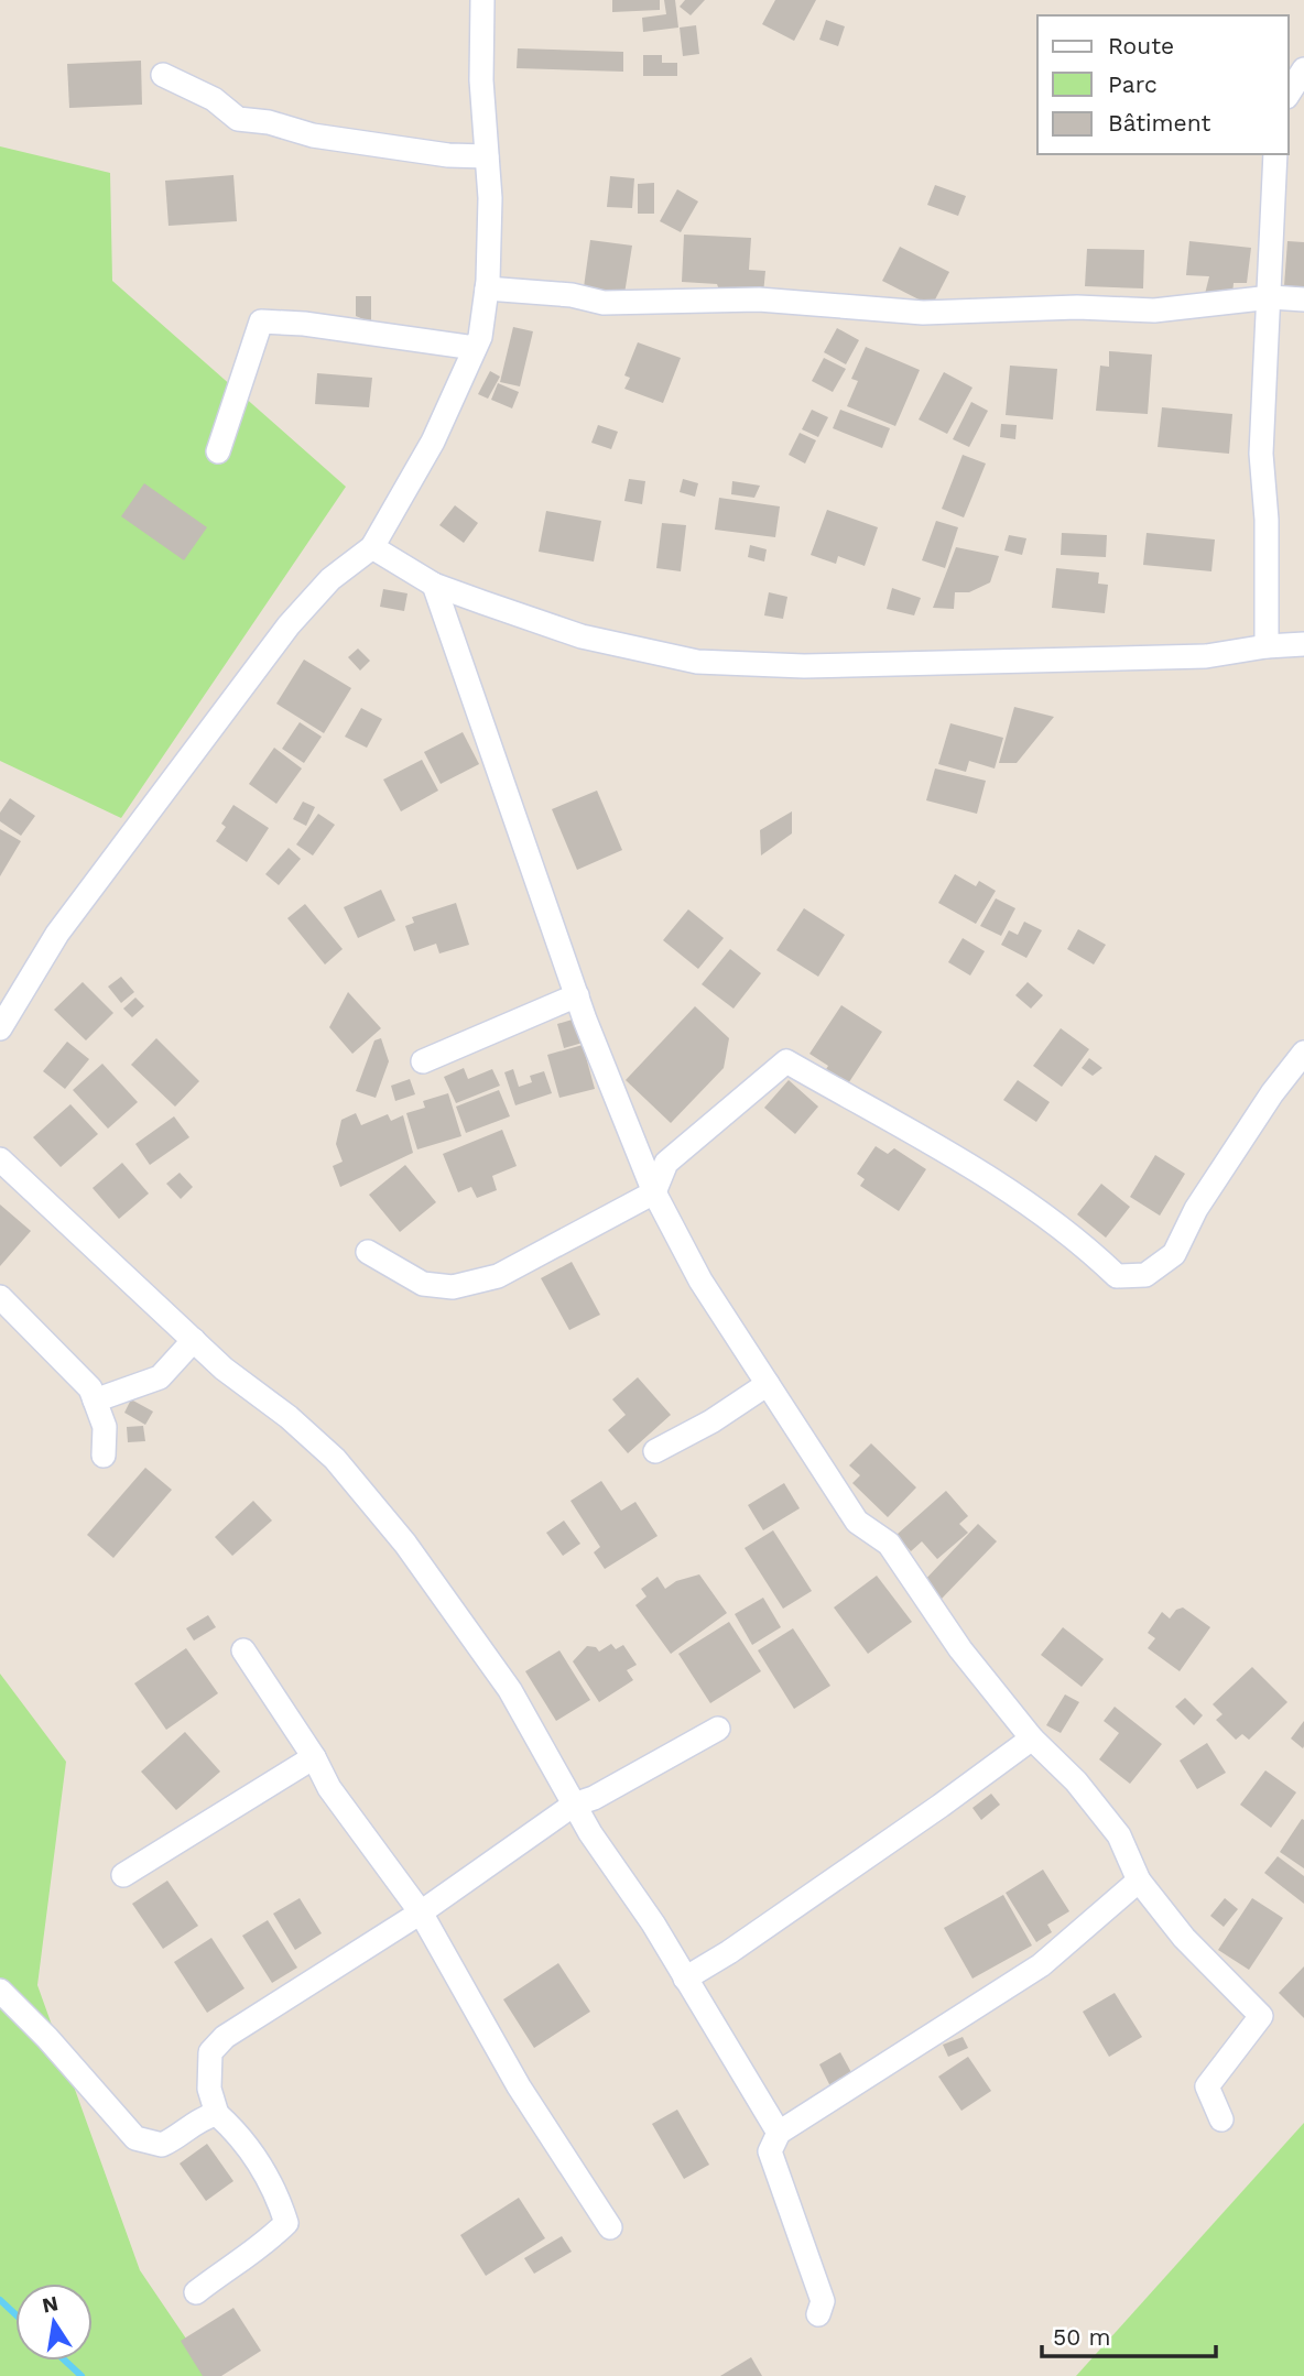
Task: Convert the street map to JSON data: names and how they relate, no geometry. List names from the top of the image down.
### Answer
{
  "legend": ["Route", "Parc", "Bâtiment"],
  "scale_bar": "50 m",
  "north": "top"
}
